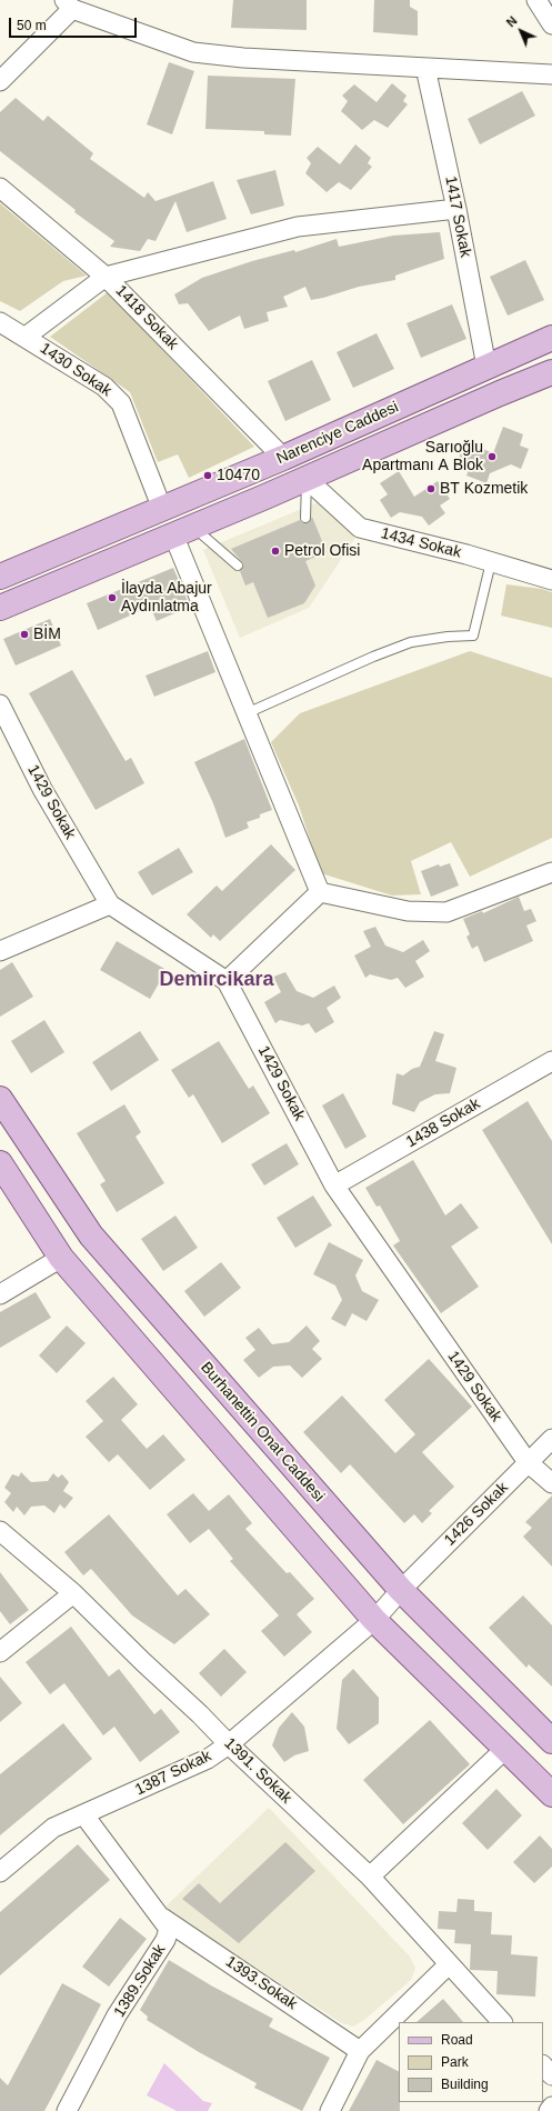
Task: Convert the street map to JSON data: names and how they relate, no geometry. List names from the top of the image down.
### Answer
{
  "streets": {
    "main road": ["Narenciye Caddesi", "Burhanettin Onat Caddesi"],
    "street": [
      "1417 Sokak",
      "1418 Sokak",
      "1430 Sokak",
      "1434 Sokak",
      "1429 Sokak",
      "1438 Sokak",
      "1426 Sokak",
      "1391. Sokak",
      "1387 Sokak",
      "1389.Sokak",
      "1393.Sokak"
    ]
  },
  "crossings": [
    ["1417 Sokak", "Narenciye Caddesi"],
    ["1418 Sokak", "Narenciye Caddesi"],
    ["1430 Sokak", "Narenciye Caddesi"],
    ["Narenciye Caddesi", "1434 Sokak"],
    ["1429 Sokak", "1438 Sokak"],
    ["1429 Sokak", "1426 Sokak"],
    ["Burhanettin Onat Caddesi", "1426 Sokak"],
    ["1426 Sokak", "1387 Sokak"],
    ["1391. Sokak", "1387 Sokak"],
    ["1387 Sokak", "1389.Sokak"],
    ["1389.Sokak", "1393.Sokak"]
  ],
  "districts": ["Demircikara"],
  "places": [
    "Sarıoğlu Apartmanı A Blok",
    "10470",
    "BT Kozmetik",
    "Petrol Ofisi",
    "İlayda Abajur Aydınlatma",
    "BİM"
  ],
  "legend": ["Road", "Park", "Building"],
  "scale_bar": "50 m",
  "north": "top left"
}
